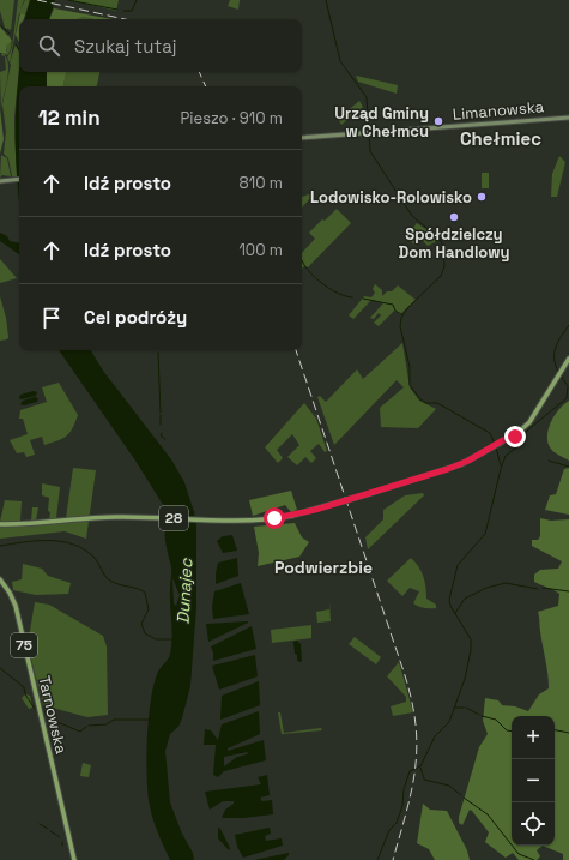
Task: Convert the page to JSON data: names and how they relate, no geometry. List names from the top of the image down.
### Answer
{
  "streets": {
    "main road": [
      "Limanowska",
      "28",
      "75",
      "Tarnowska"
    ]
  },
  "districts": ["Chełmiec", "Podwierzbie"],
  "water": ["Dunajec"],
  "places": ["Urząd Gminy w Chełmcu", "Lodowisko-Rolowisko", "Spółdzielczy Dom Handlowy"],
  "page": {
    "search": "Szukaj tutaj",
    "heading": ["12 min", "Pieszo · 910 m"],
    "list": [
      ["Idź prosto", "810 m"],
      ["Idź prosto", "100 m"],
      "Cel podróży"
    ],
    "map_buttons": ["+", "−"]
  }
}
